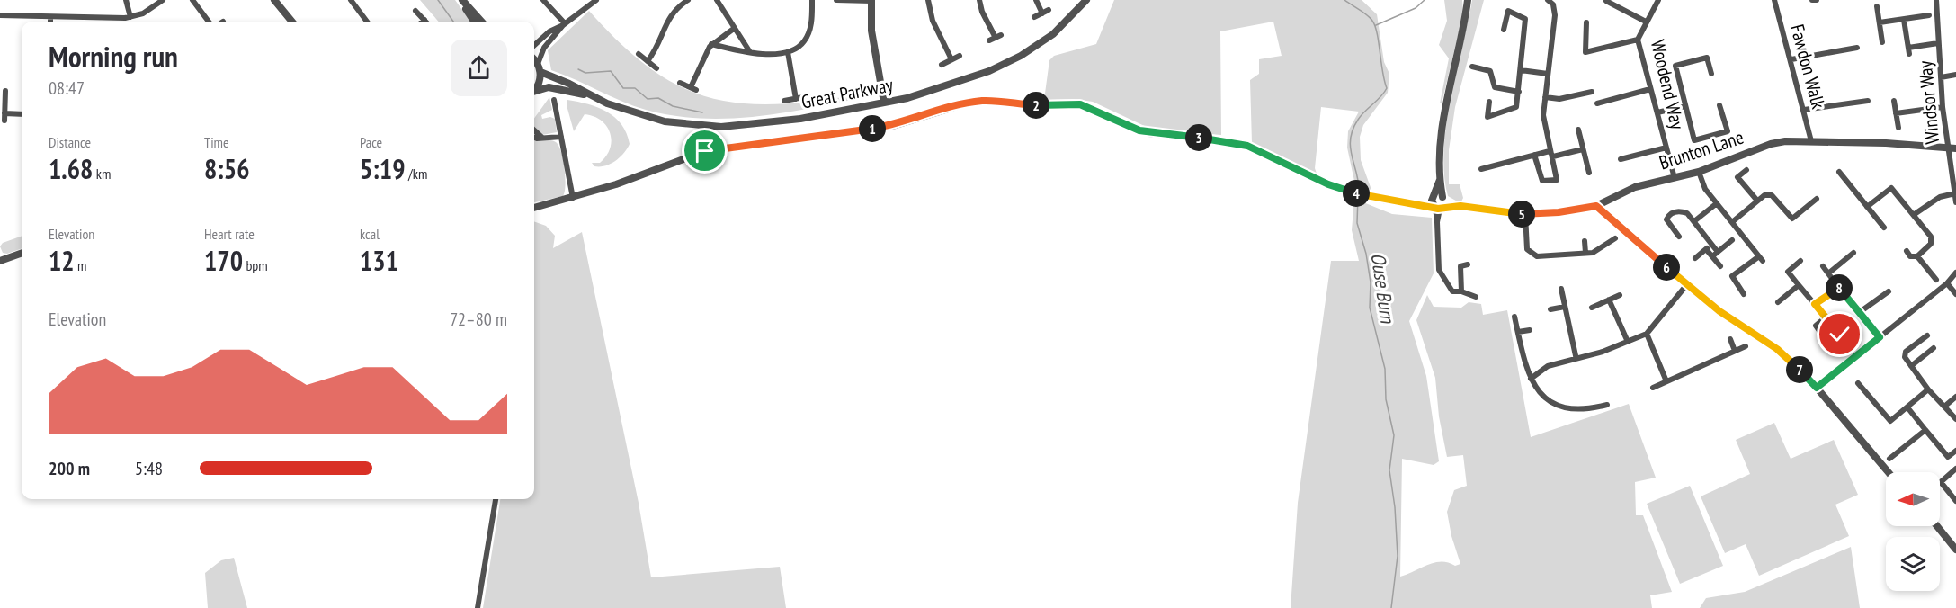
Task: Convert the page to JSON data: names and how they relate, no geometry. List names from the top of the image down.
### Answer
{
  "streets": {
    "street": [
      "Fawdon Walk",
      "Woodend Way",
      "Great Parkway",
      "Windsor Way",
      "Brunton Lane"
    ]
  },
  "crossings": [
    ["Fawdon Walk", "Brunton Lane"],
    ["Woodend Way", "Brunton Lane"],
    ["Windsor Way", "Brunton Lane"]
  ],
  "water": ["Ouse Burn"],
  "north": "left",
  "page": {
    "heading": ["Morning run", "08:47"],
    "pins": [
      "2",
      "1",
      "3",
      "4",
      "5",
      "6",
      "8",
      "7"
    ],
    "stats": [
      ["Distance", "1.68 km"],
      ["Time", "8:56"],
      ["Pace", "5:19 /km"],
      ["Elevation", "12 m"],
      ["Heart rate", "170 bpm"],
      ["kcal", "131"]
    ],
    "chart": ["Elevation", "72–80 m"],
    "list": [
      {
        "name": "200 m",
        "note": "5:48"
      }
    ]
  }
}
